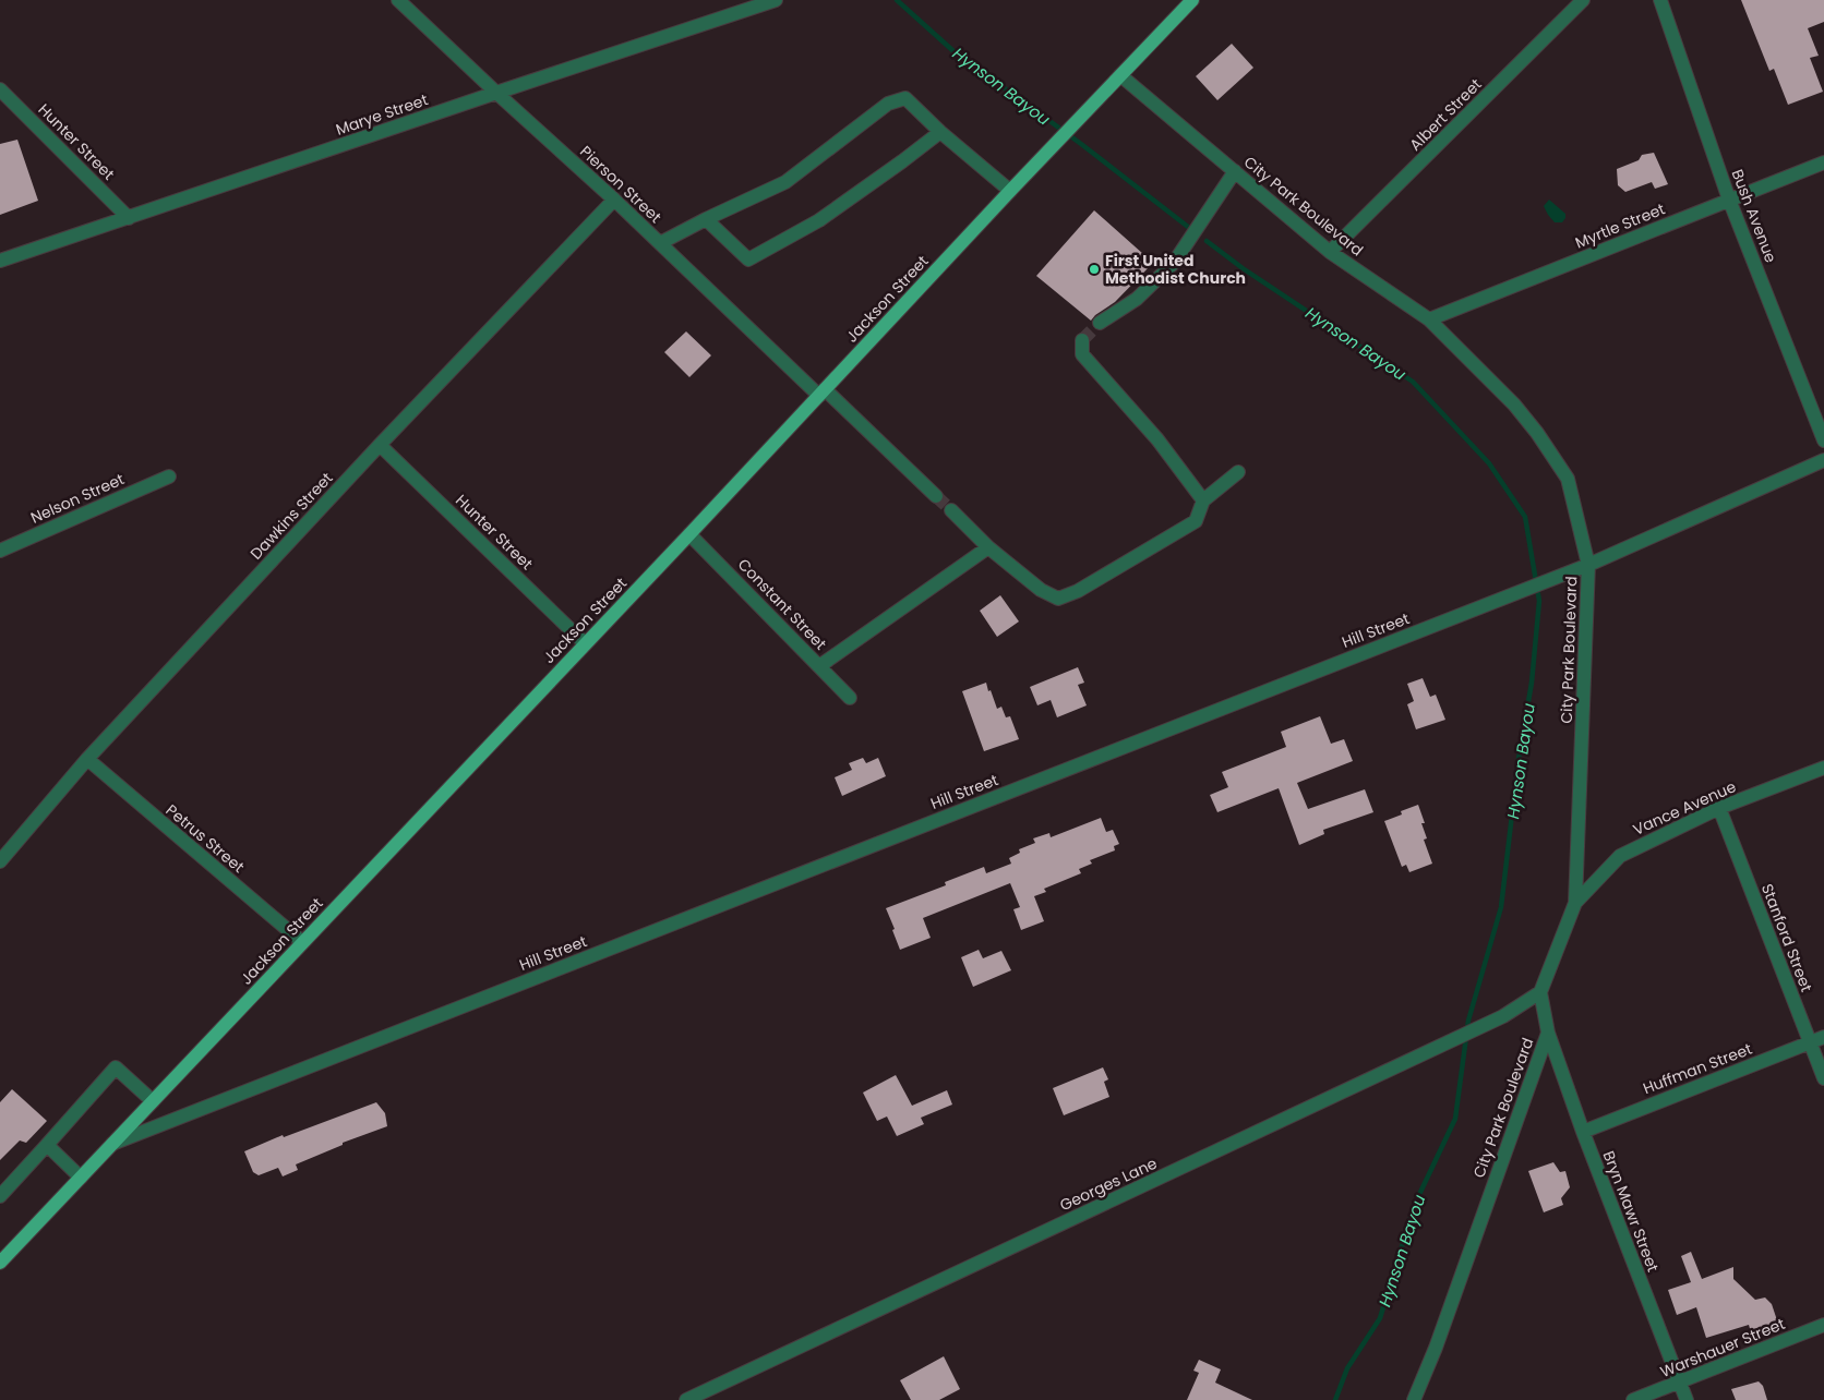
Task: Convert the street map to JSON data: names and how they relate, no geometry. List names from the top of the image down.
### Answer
{
  "streets": {
    "main road": ["Jackson Street"],
    "street": [
      "Marye Street",
      "Albert Street",
      "Hunter Street",
      "Pierson Street",
      "City Park Boulevard",
      "Bush Avenue",
      "Myrtle Street",
      "Nelson Street",
      "Dawkins Street",
      "Constant Street",
      "Hill Street",
      "Vance Avenue",
      "Petrus Street",
      "Stanford Street",
      "Huffman Street",
      "Georges Lane",
      "Bryn Mawr Street",
      "Warshauer Street"
    ]
  },
  "crossings": [
    ["Marye Street", "Hunter Street"],
    ["Marye Street", "Pierson Street"],
    ["Albert Street", "City Park Boulevard"],
    ["Hunter Street", "Jackson Street"],
    ["Hunter Street", "Dawkins Street"],
    ["Pierson Street", "Jackson Street"],
    ["Pierson Street", "Dawkins Street"],
    ["City Park Boulevard", "Myrtle Street"],
    ["City Park Boulevard", "Jackson Street"],
    ["City Park Boulevard", "Hill Street"],
    ["City Park Boulevard", "Vance Avenue"],
    ["City Park Boulevard", "Georges Lane"],
    ["City Park Boulevard", "Bryn Mawr Street"],
    ["Bush Avenue", "Myrtle Street"],
    ["Jackson Street", "Constant Street"],
    ["Jackson Street", "Hill Street"],
    ["Jackson Street", "Petrus Street"],
    ["Dawkins Street", "Petrus Street"],
    ["Vance Avenue", "Stanford Street"],
    ["Stanford Street", "Huffman Street"],
    ["Huffman Street", "Bryn Mawr Street"],
    ["Bryn Mawr Street", "Warshauer Street"]
  ],
  "water": ["Hynson Bayou"],
  "places": ["First United Methodist Church"]
}
